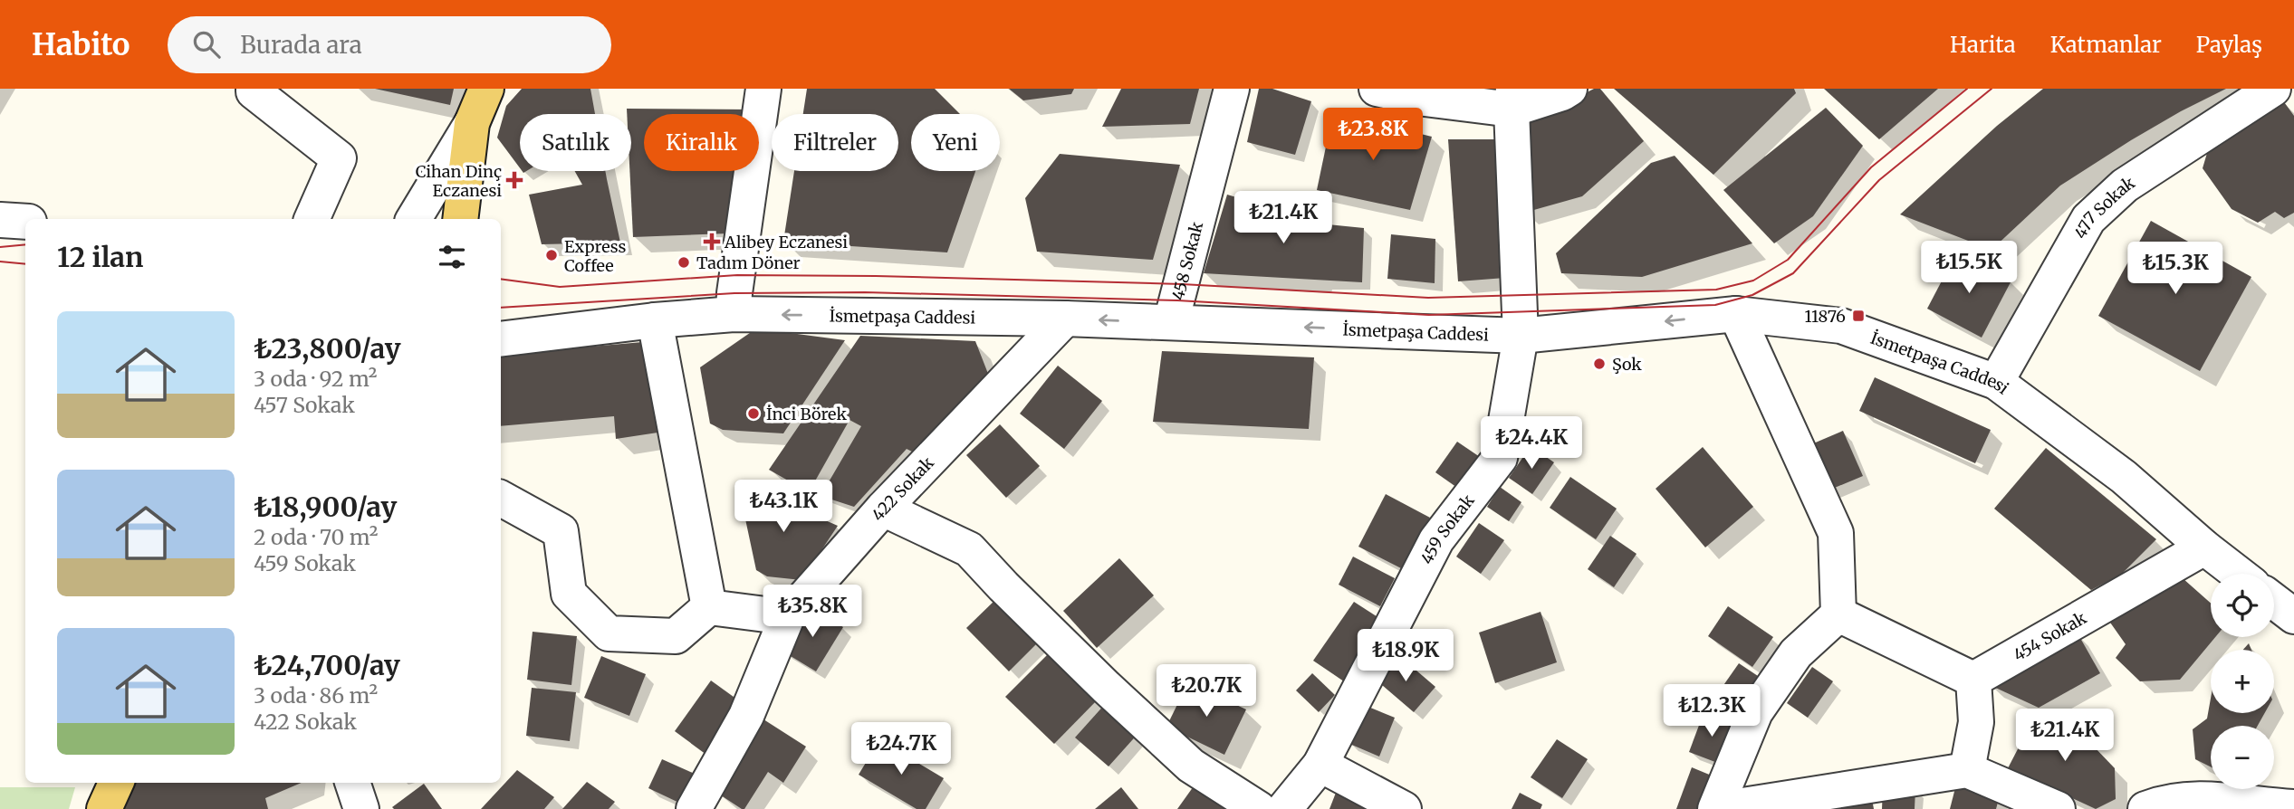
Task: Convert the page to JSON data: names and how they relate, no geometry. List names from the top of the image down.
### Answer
{
  "streets": {
    "street": [
      "477 Sokak",
      "458 Sokak",
      "İsmetpaşa Caddesi",
      "422 Sokak",
      "459 Sokak",
      "454 Sokak"
    ]
  },
  "crossings": [
    ["477 Sokak", "İsmetpaşa Caddesi"],
    ["458 Sokak", "İsmetpaşa Caddesi"],
    ["İsmetpaşa Caddesi", "422 Sokak"],
    ["İsmetpaşa Caddesi", "459 Sokak"],
    ["İsmetpaşa Caddesi", "454 Sokak"]
  ],
  "one_way": ["İsmetpaşa Caddesi"],
  "places": {
    "health": ["Cihan Dinç Eczanesi", "Alibey Eczanesi"],
    "other": [
      "Express Coffee",
      "Tadım Döner",
      "Şok",
      "İnci Börek"
    ],
    "transit": ["11876"]
  },
  "page": {
    "header": "Habito",
    "search": "Burada ara",
    "nav": ["Harita", "Katmanlar", "Paylaş"],
    "price": [
      "₺23.8K",
      "₺21.4K",
      "₺15.5K",
      "₺15.3K",
      "₺24.4K",
      "₺43.1K",
      "₺35.8K",
      "₺18.9K",
      "₺20.7K",
      "₺12.3K",
      "₺21.4K",
      "₺24.7K"
    ],
    "chip": [
      "Satılık",
      "Kiralık",
      "Filtreler",
      "Yeni"
    ],
    "heading": "12 ilan",
    "list": [
      {
        "name": "₺23,800/ay",
        "note": "3 oda · 92 m² · 457 Sokak"
      },
      {
        "name": "₺18,900/ay",
        "note": "2 oda · 70 m² · 459 Sokak"
      },
      {
        "name": "₺24,700/ay",
        "note": "3 oda · 86 m² · 422 Sokak"
      }
    ],
    "map_buttons": ["+", "−"]
  }
}
